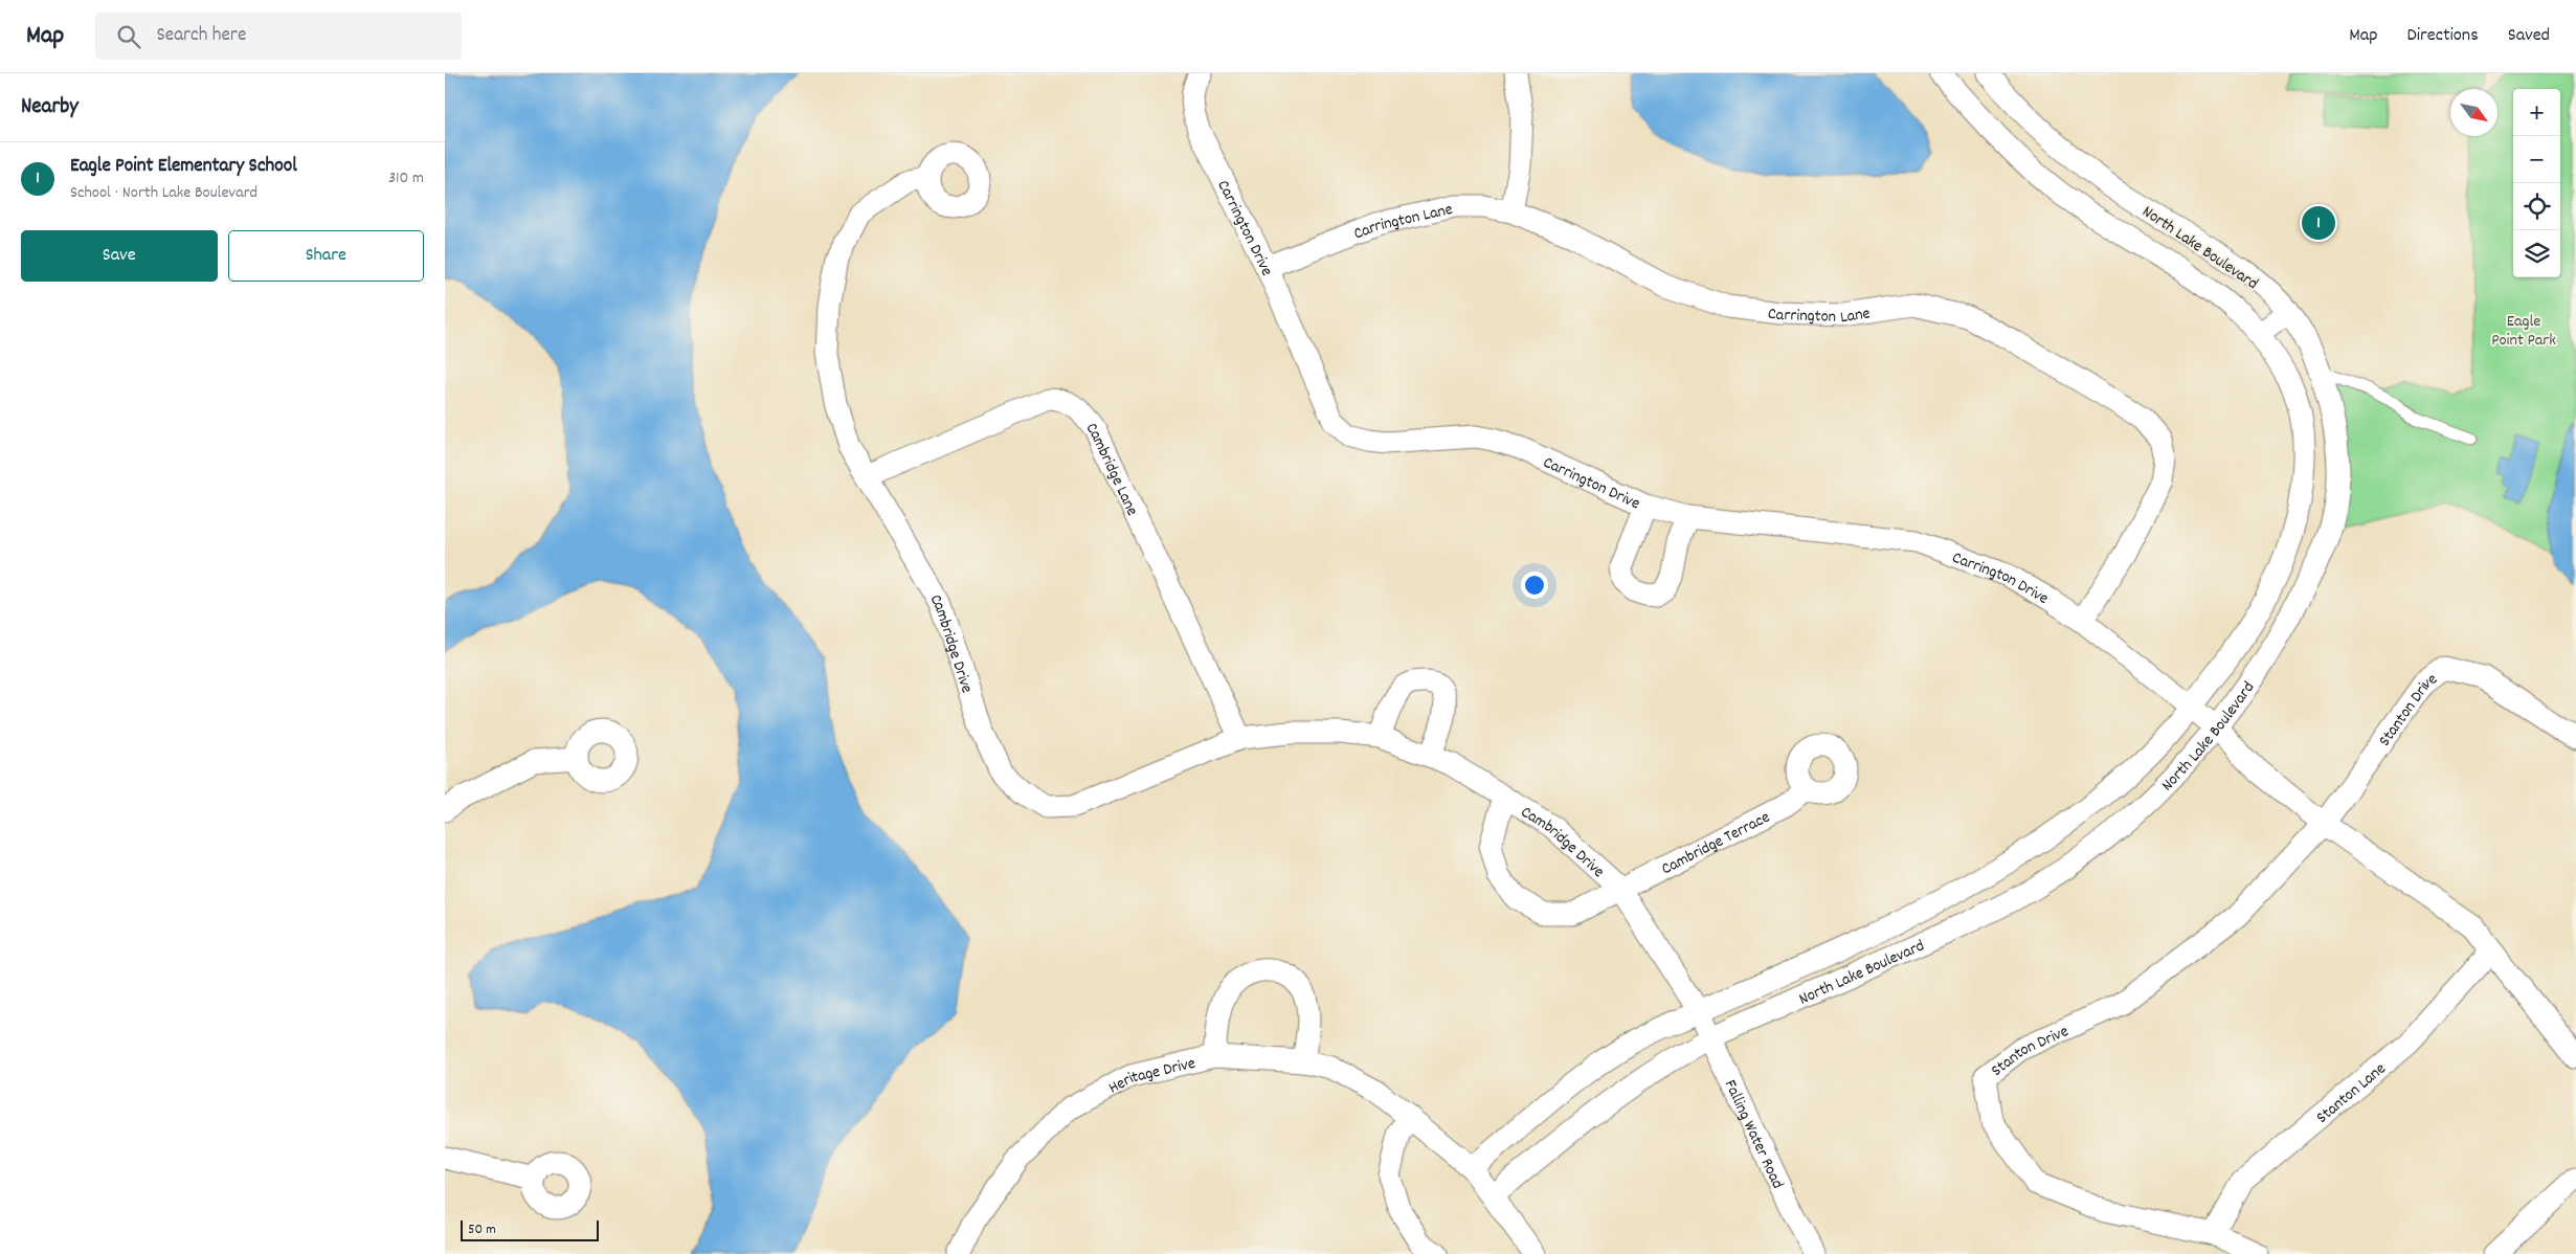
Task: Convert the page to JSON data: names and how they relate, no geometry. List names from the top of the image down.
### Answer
{
  "streets": {
    "street": [
      "Carrington Lane",
      "Carrington Drive",
      "North Lake Boulevard",
      "Cambridge Lane",
      "Cambridge Drive",
      "Stanton Drive",
      "Cambridge Terrace",
      "Heritage Drive",
      "Stanton Lane",
      "Falling Water Road"
    ]
  },
  "crossings": [
    ["Carrington Lane", "Carrington Drive"],
    ["Carrington Drive", "North Lake Boulevard"],
    ["North Lake Boulevard", "Cambridge Drive"],
    ["North Lake Boulevard", "Heritage Drive"],
    ["North Lake Boulevard", "Falling Water Road"],
    ["Cambridge Lane", "Cambridge Drive"],
    ["Cambridge Drive", "Cambridge Terrace"],
    ["Cambridge Drive", "Falling Water Road"],
    ["Stanton Drive", "Stanton Lane"]
  ],
  "parks": ["Eagle Point Park"],
  "scale_bar": "50 m",
  "north": "bottom right",
  "page": {
    "header": "Map",
    "search": "Search here",
    "nav": ["Map", "Directions", "Saved"],
    "heading": "Nearby",
    "map_buttons": ["+", "−"],
    "list": [
      {
        "mark": "1",
        "name": "Eagle Point Elementary School",
        "note": "School · North Lake Boulevard",
        "value": "310 m"
      }
    ],
    "pins": "1",
    "buttons": ["Save", "Share"],
    "scale": "50 m"
  }
}
